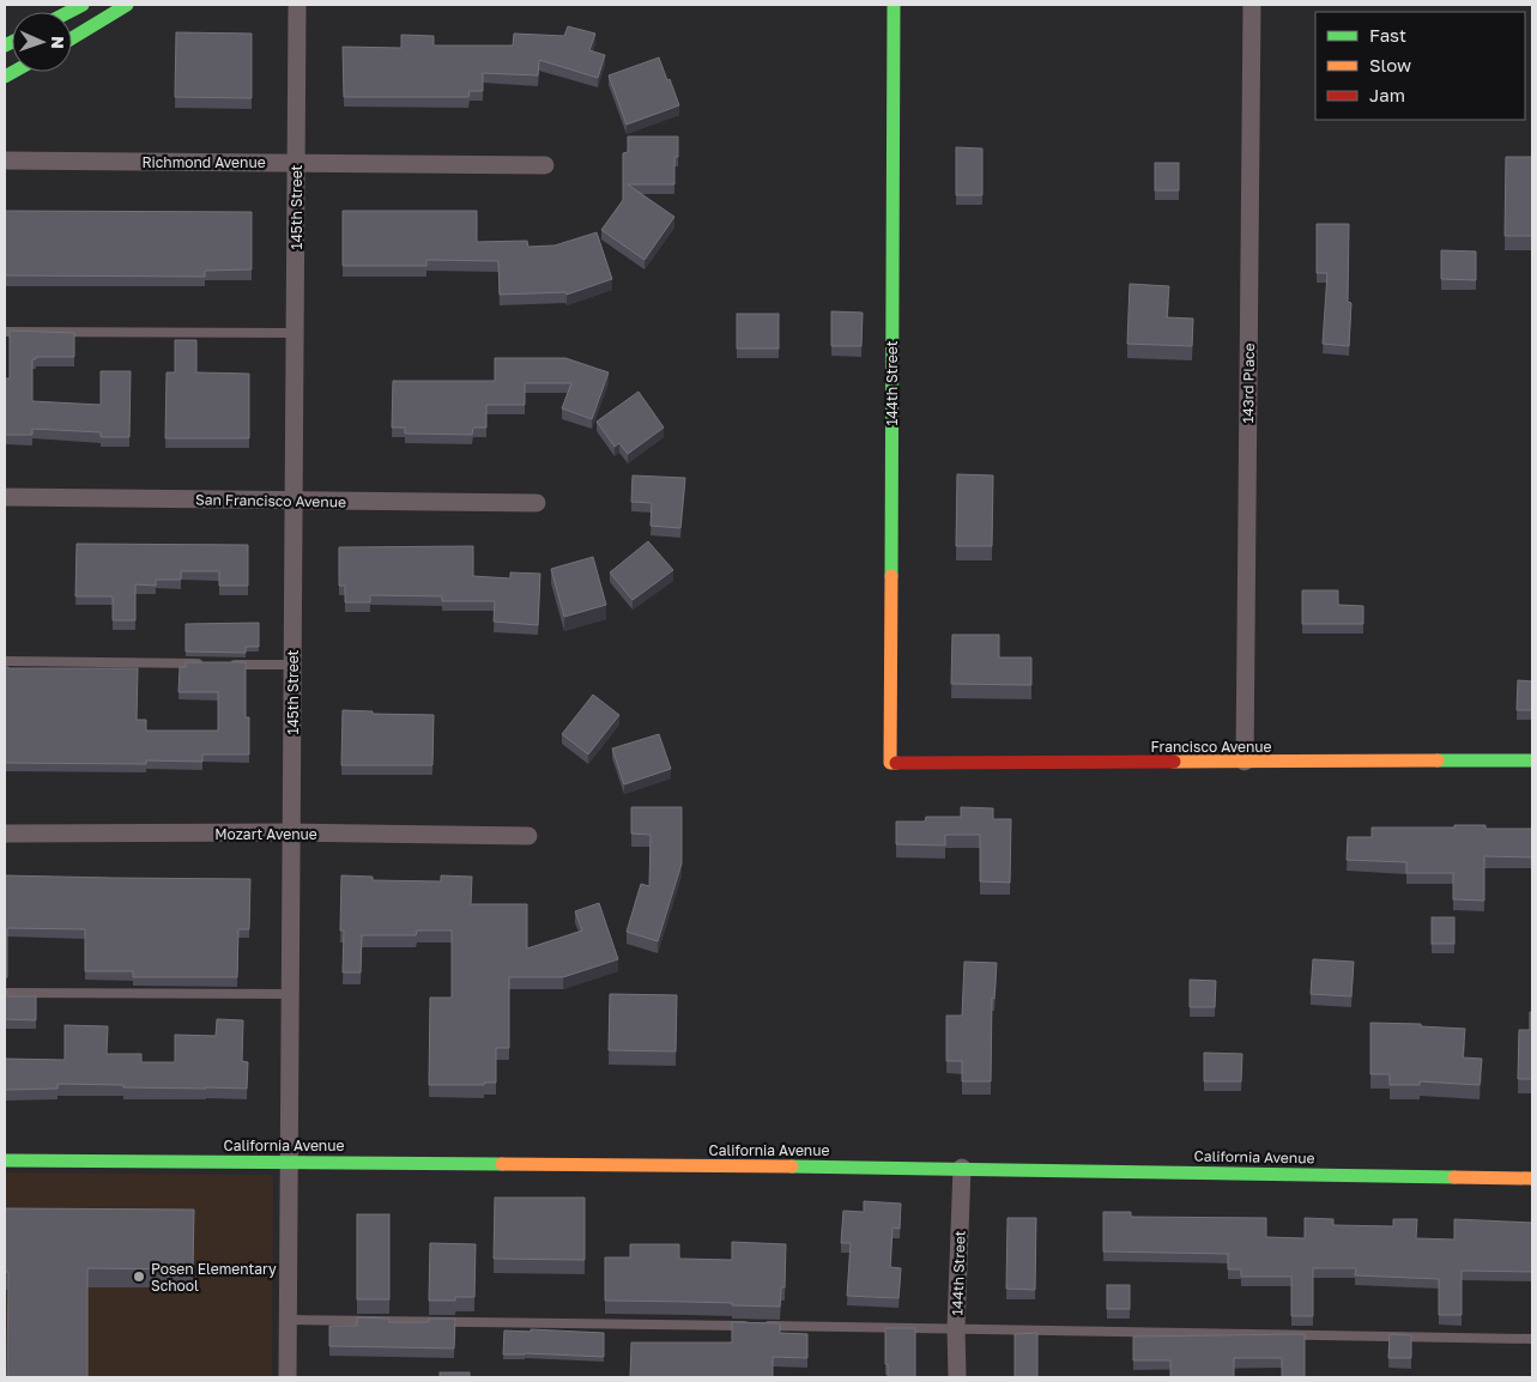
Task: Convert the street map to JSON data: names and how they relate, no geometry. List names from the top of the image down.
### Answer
{
  "streets": {
    "main road": ["144th Street", "Francisco Avenue", "California Avenue"],
    "street": [
      "Richmond Avenue",
      "145th Street",
      "143rd Place",
      "San Francisco Avenue",
      "Mozart Avenue"
    ]
  },
  "crossings": [
    ["Richmond Avenue", "145th Street"],
    ["145th Street", "San Francisco Avenue"],
    ["145th Street", "Mozart Avenue"],
    ["145th Street", "California Avenue"],
    ["144th Street", "Francisco Avenue"],
    ["144th Street", "California Avenue"],
    ["143rd Place", "Francisco Avenue"]
  ],
  "places": ["Posen Elementary School"],
  "legend": ["Fast", "Slow", "Jam"],
  "north": "right"
}
